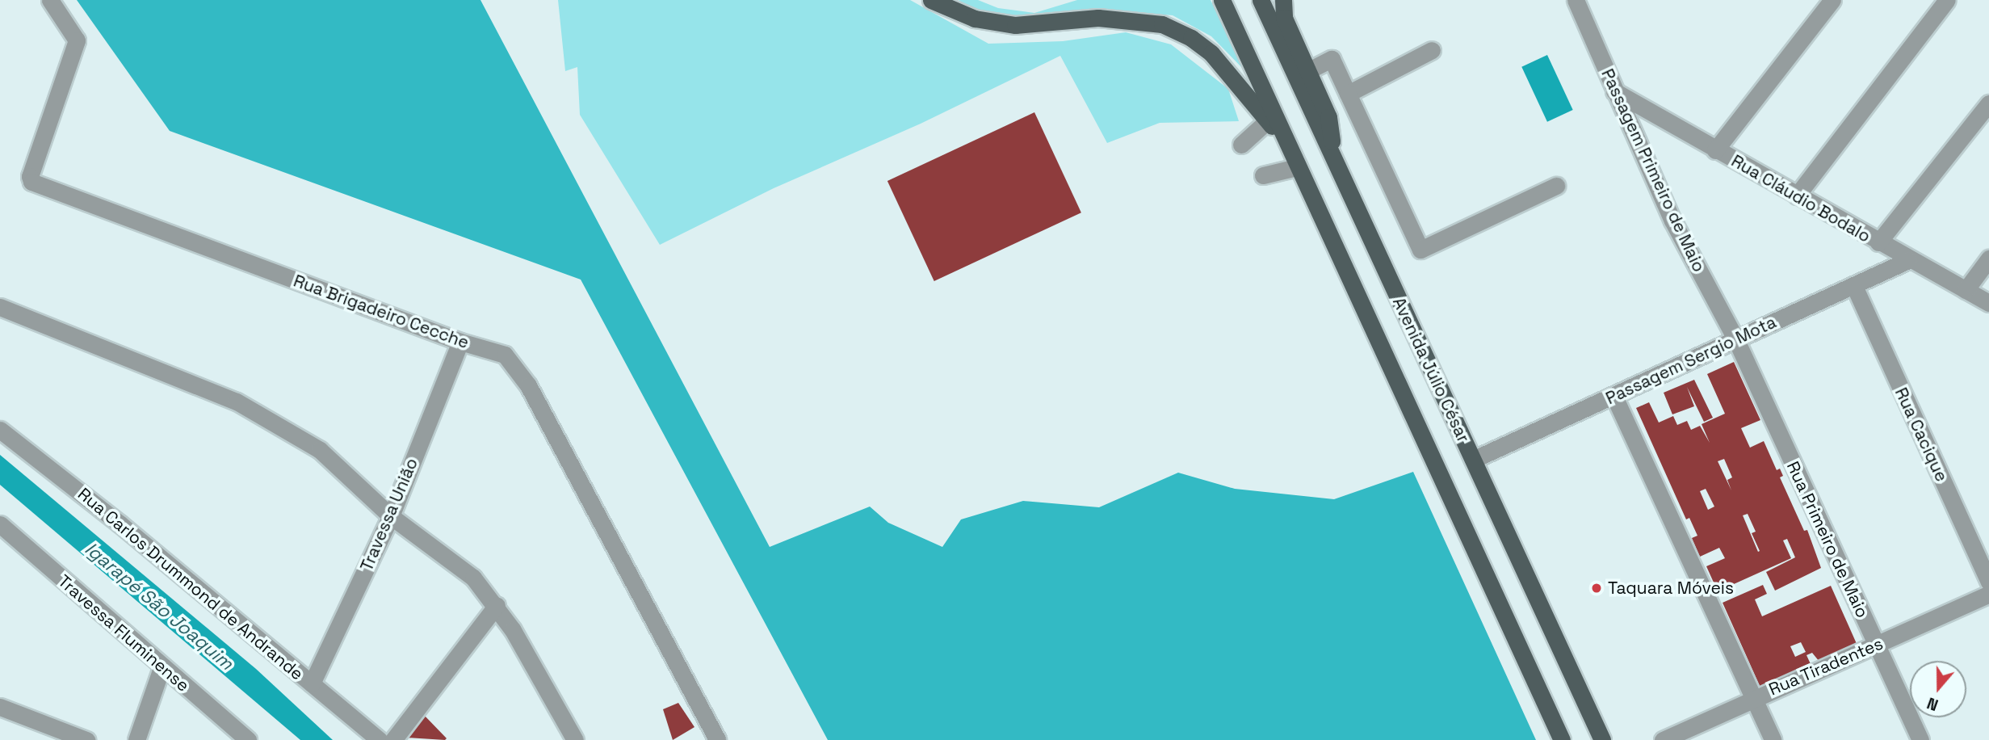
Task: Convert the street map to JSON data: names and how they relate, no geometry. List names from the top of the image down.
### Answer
{
  "streets": {
    "main road": ["Avenida Júlio César"],
    "street": [
      "Passagem Primeiro de Maio",
      "Rua Cláudio Bodalo",
      "Rua Brigadeiro Cecche",
      "Passagem Sergio Mota",
      "Rua Cacique",
      "Travessa União",
      "Rua Primeiro de Maio",
      "Rua Carlos Drummond de Andrande",
      "Travessa Fluminense",
      "Rua Tiradentes"
    ]
  },
  "crossings": [
    ["Passagem Primeiro de Maio", "Rua Cláudio Bodalo"],
    ["Passagem Primeiro de Maio", "Passagem Sergio Mota"],
    ["Passagem Primeiro de Maio", "Rua Primeiro de Maio"],
    ["Rua Cláudio Bodalo", "Passagem Sergio Mota"],
    ["Rua Brigadeiro Cecche", "Travessa União"],
    ["Passagem Sergio Mota", "Avenida Júlio César"],
    ["Passagem Sergio Mota", "Rua Cacique"],
    ["Passagem Sergio Mota", "Rua Primeiro de Maio"],
    ["Travessa União", "Rua Carlos Drummond de Andrande"],
    ["Rua Primeiro de Maio", "Rua Tiradentes"]
  ],
  "water": ["Igarapé São Joaquim"],
  "places": ["Taquara Móveis"],
  "north": "bottom"
}
